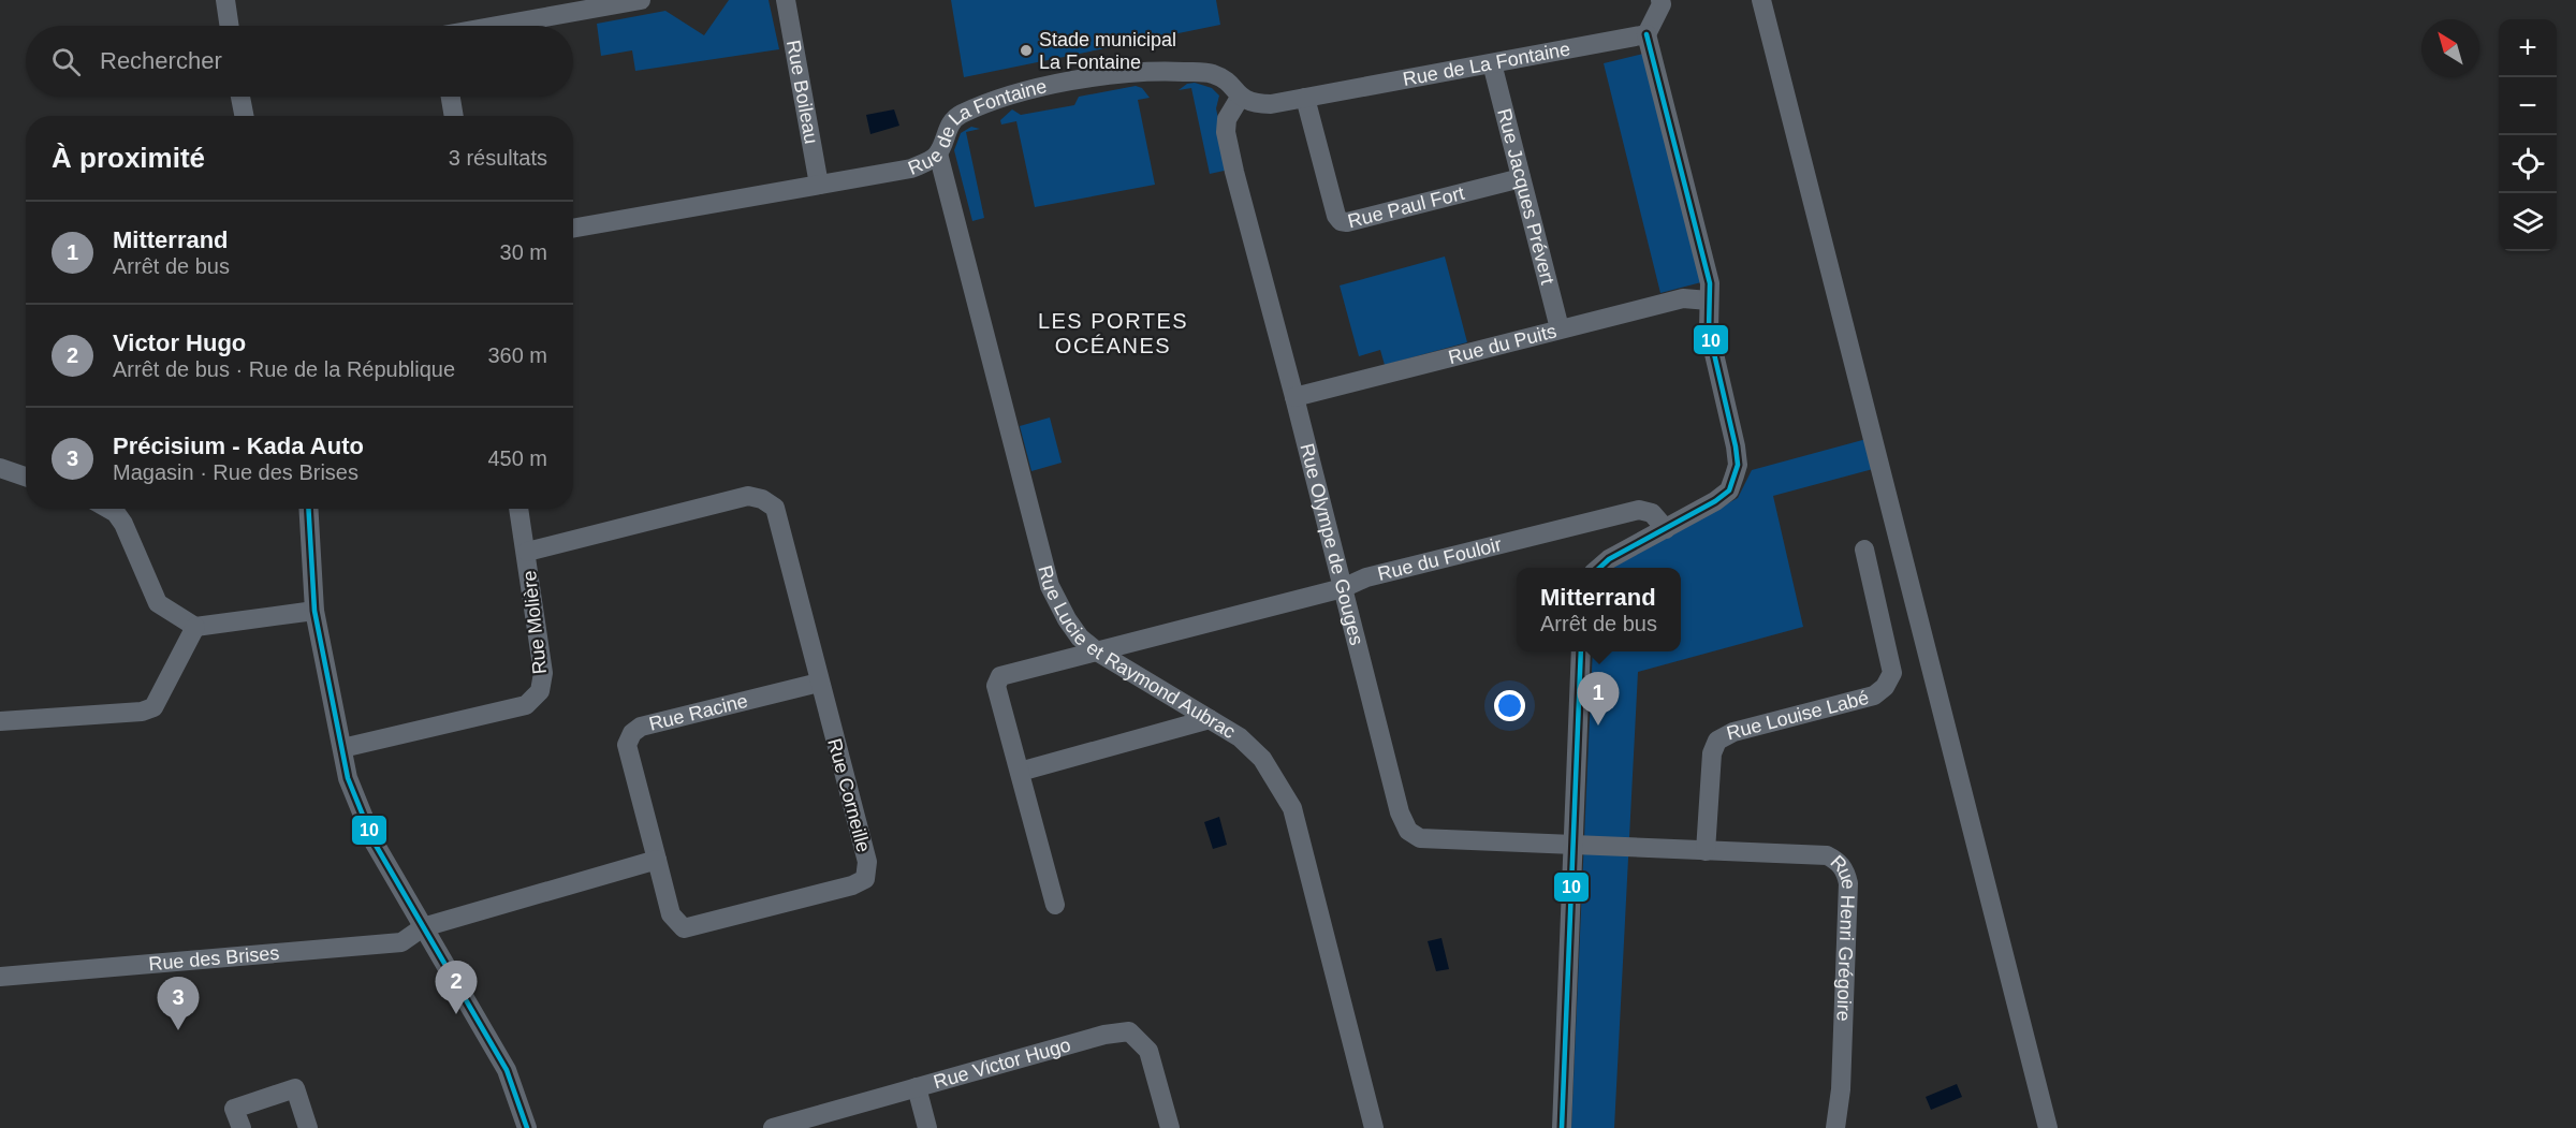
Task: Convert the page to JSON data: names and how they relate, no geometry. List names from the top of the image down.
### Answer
{
  "streets": {
    "street": [
      "Rue de La Fontaine",
      "Rue Boileau",
      "Rue Jacques Prévert",
      "Rue Paul Fort",
      "Rue du Puits",
      "Rue Olympe de Gouges",
      "Rue du Fouloir",
      "Rue Molière",
      "Rue Lucie et Raymond Aubrac",
      "Rue Racine",
      "Rue Louise Labé",
      "Rue Corneille",
      "Rue Henri Grégoire",
      "Rue des Brises",
      "Rue Victor Hugo"
    ]
  },
  "crossings": [
    ["Rue de La Fontaine", "Rue Boileau"],
    ["Rue de La Fontaine", "Rue Jacques Prévert"],
    ["Rue de La Fontaine", "Rue Paul Fort"],
    ["Rue de La Fontaine", "Rue Olympe de Gouges"],
    ["Rue de La Fontaine", "Rue Lucie et Raymond Aubrac"],
    ["Rue Jacques Prévert", "Rue Paul Fort"],
    ["Rue Jacques Prévert", "Rue du Puits"],
    ["Rue du Puits", "Rue Olympe de Gouges"],
    ["Rue Olympe de Gouges", "Rue du Fouloir"],
    ["Rue Olympe de Gouges", "Rue Henri Grégoire"],
    ["Rue du Fouloir", "Rue Lucie et Raymond Aubrac"],
    ["Rue Molière", "Rue Corneille"],
    ["Rue Racine", "Rue Corneille"],
    ["Rue Louise Labé", "Rue Henri Grégoire"]
  ],
  "districts": ["LES PORTES OCÉANES"],
  "places": ["Stade municipal La Fontaine"],
  "lines": ["transit line 10"],
  "north": "top left",
  "page": {
    "map_buttons": ["+", "−"],
    "search": "Rechercher",
    "heading": ["À proximité", "3 résultats"],
    "list": [
      {
        "mark": "1",
        "name": "Mitterrand",
        "note": "Arrêt de bus",
        "value": "30 m"
      },
      {
        "mark": "2",
        "name": "Victor Hugo",
        "note": "Arrêt de bus · Rue de la République",
        "value": "360 m"
      },
      {
        "mark": "3",
        "name": "Précisium - Kada Auto",
        "note": "Magasin · Rue des Brises",
        "value": "450 m"
      }
    ],
    "popup": ["Mitterrand", "Arrêt de bus"],
    "pins": ["1", "2", "3"]
  }
}
